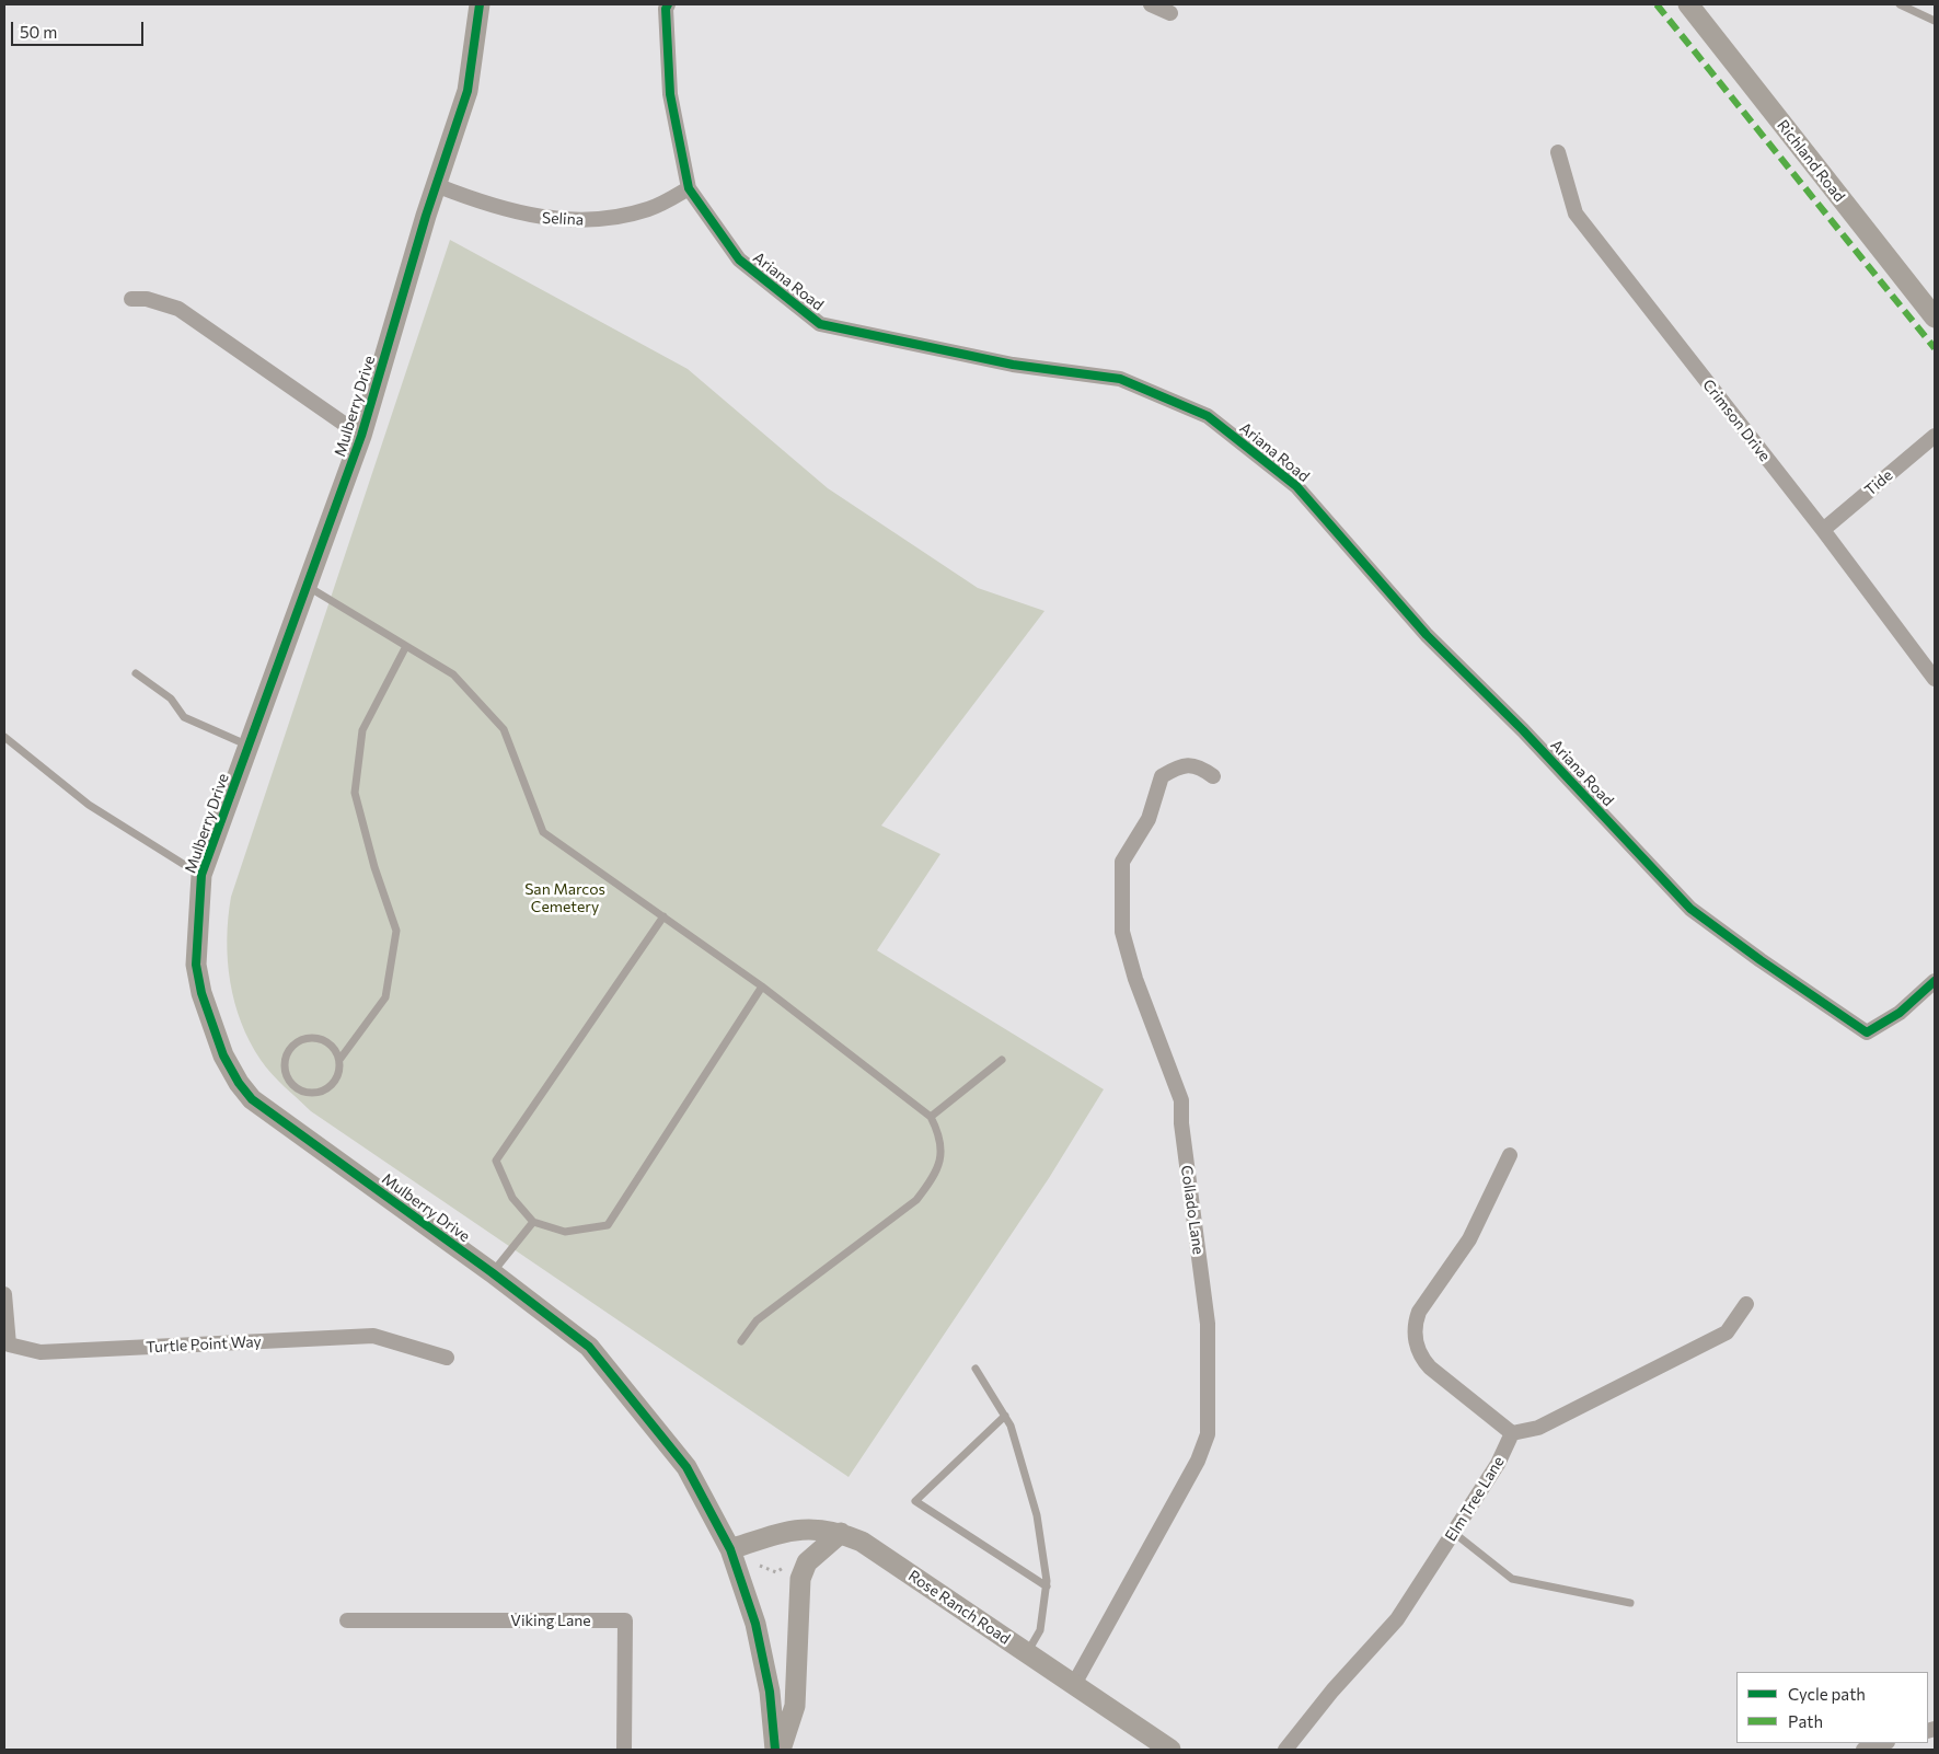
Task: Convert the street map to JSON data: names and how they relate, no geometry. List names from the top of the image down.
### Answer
{
  "streets": {
    "main road": ["Richland Road", "Mulberry Drive", "Rose Ranch Road"],
    "street": [
      "Selina",
      "Ariana Road",
      "Crimson Drive",
      "Tide",
      "Collado Lane",
      "Turtle Point Way",
      "Elm Tree Lane",
      "Viking Lane"
    ]
  },
  "crossings": [
    ["Selina", "Ariana Road"],
    ["Selina", "Mulberry Drive"],
    ["Mulberry Drive", "Rose Ranch Road"],
    ["Crimson Drive", "Tide"],
    ["Collado Lane", "Rose Ranch Road"]
  ],
  "parks": ["San Marcos Cemetery"],
  "legend": ["Cycle path", "Path"],
  "scale_bar": "50 m"
}
